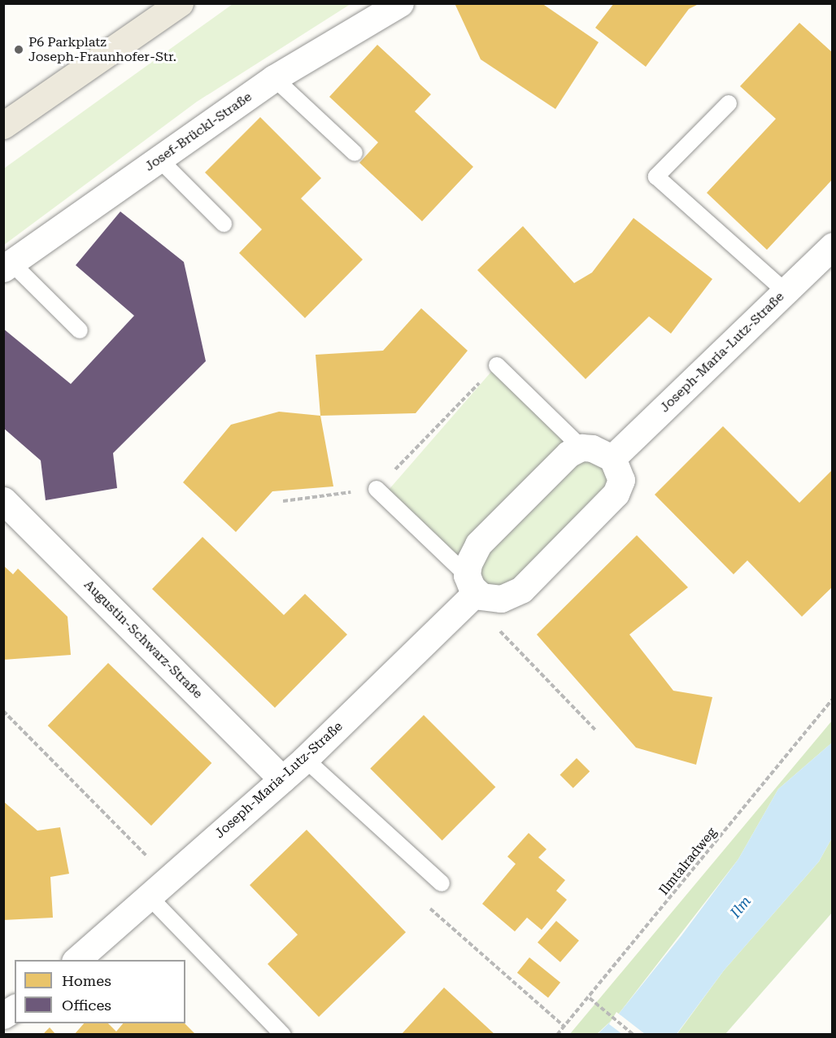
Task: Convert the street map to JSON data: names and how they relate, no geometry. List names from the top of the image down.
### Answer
{
  "streets": {
    "street": ["Josef-Brückl-Straße", "Joseph-Maria-Lutz-Straße", "Augustin-Schwarz-Straße"],
    "path": ["Ilmtalradweg"]
  },
  "crossings": [
    ["Joseph-Maria-Lutz-Straße", "Augustin-Schwarz-Straße"]
  ],
  "water": ["Ilm"],
  "places": ["P6 Parkplatz Joseph-Fraunhofer-Str."],
  "legend": ["Homes", "Offices"]
}
